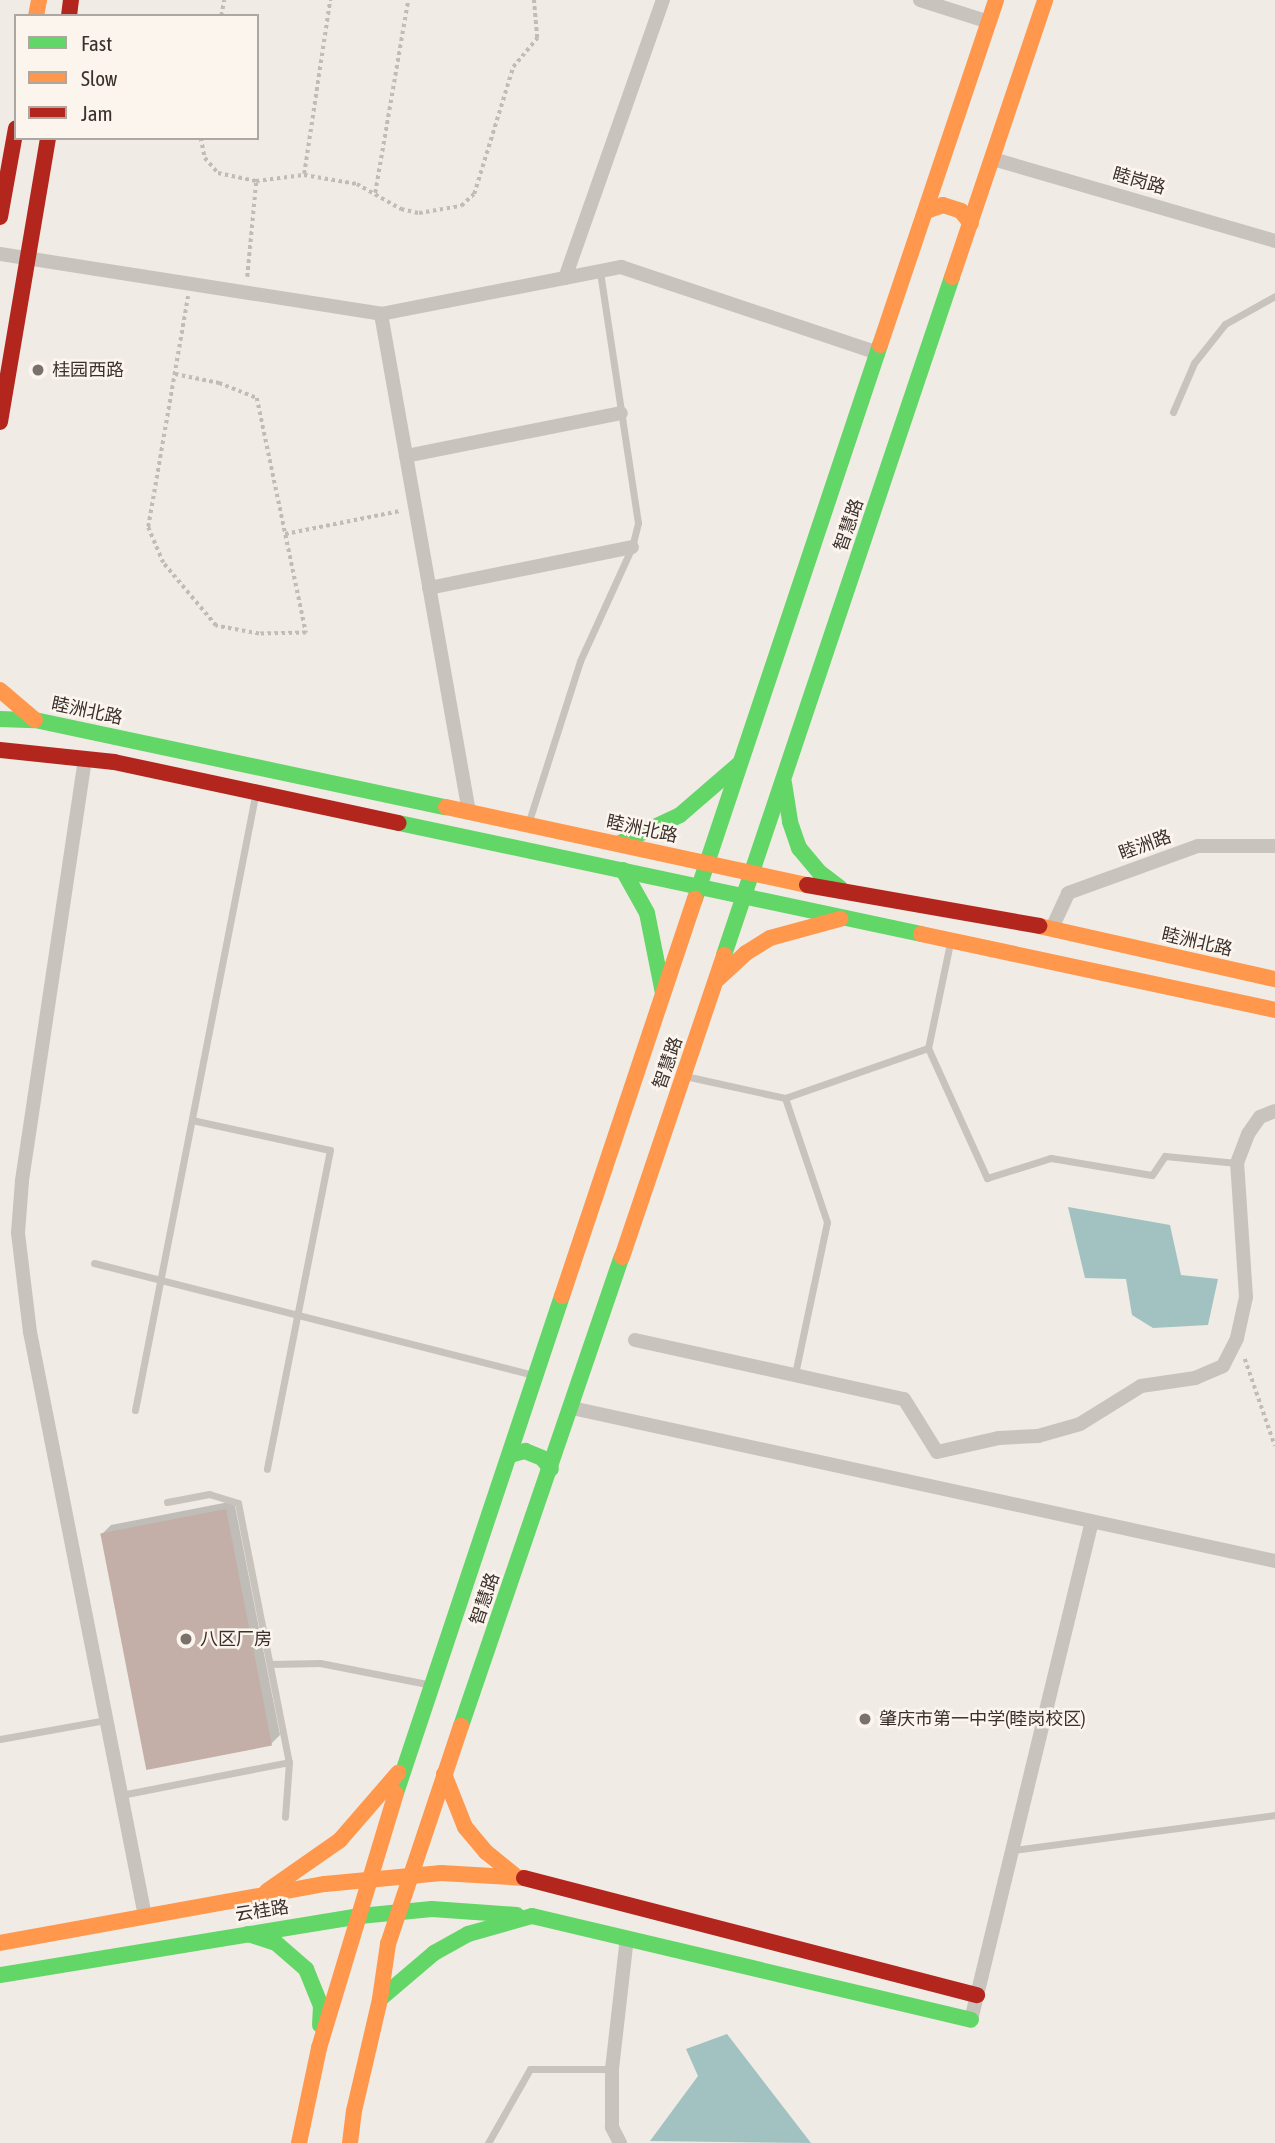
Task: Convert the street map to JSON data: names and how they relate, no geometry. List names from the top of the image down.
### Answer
{
  "streets": {
    "main road": ["智慧路", "睦洲北路", "云桂路"],
    "street": ["睦岗路", "睦洲路"]
  },
  "crossings": [
    ["睦岗路", "智慧路"],
    ["智慧路", "睦洲北路"],
    ["智慧路", "云桂路"],
    ["睦洲北路", "睦洲路"]
  ],
  "places": ["桂园西路", "八区厂房", "肇庆市第一中学(睦岗校区)"],
  "legend": ["Fast", "Slow", "Jam"]
}
